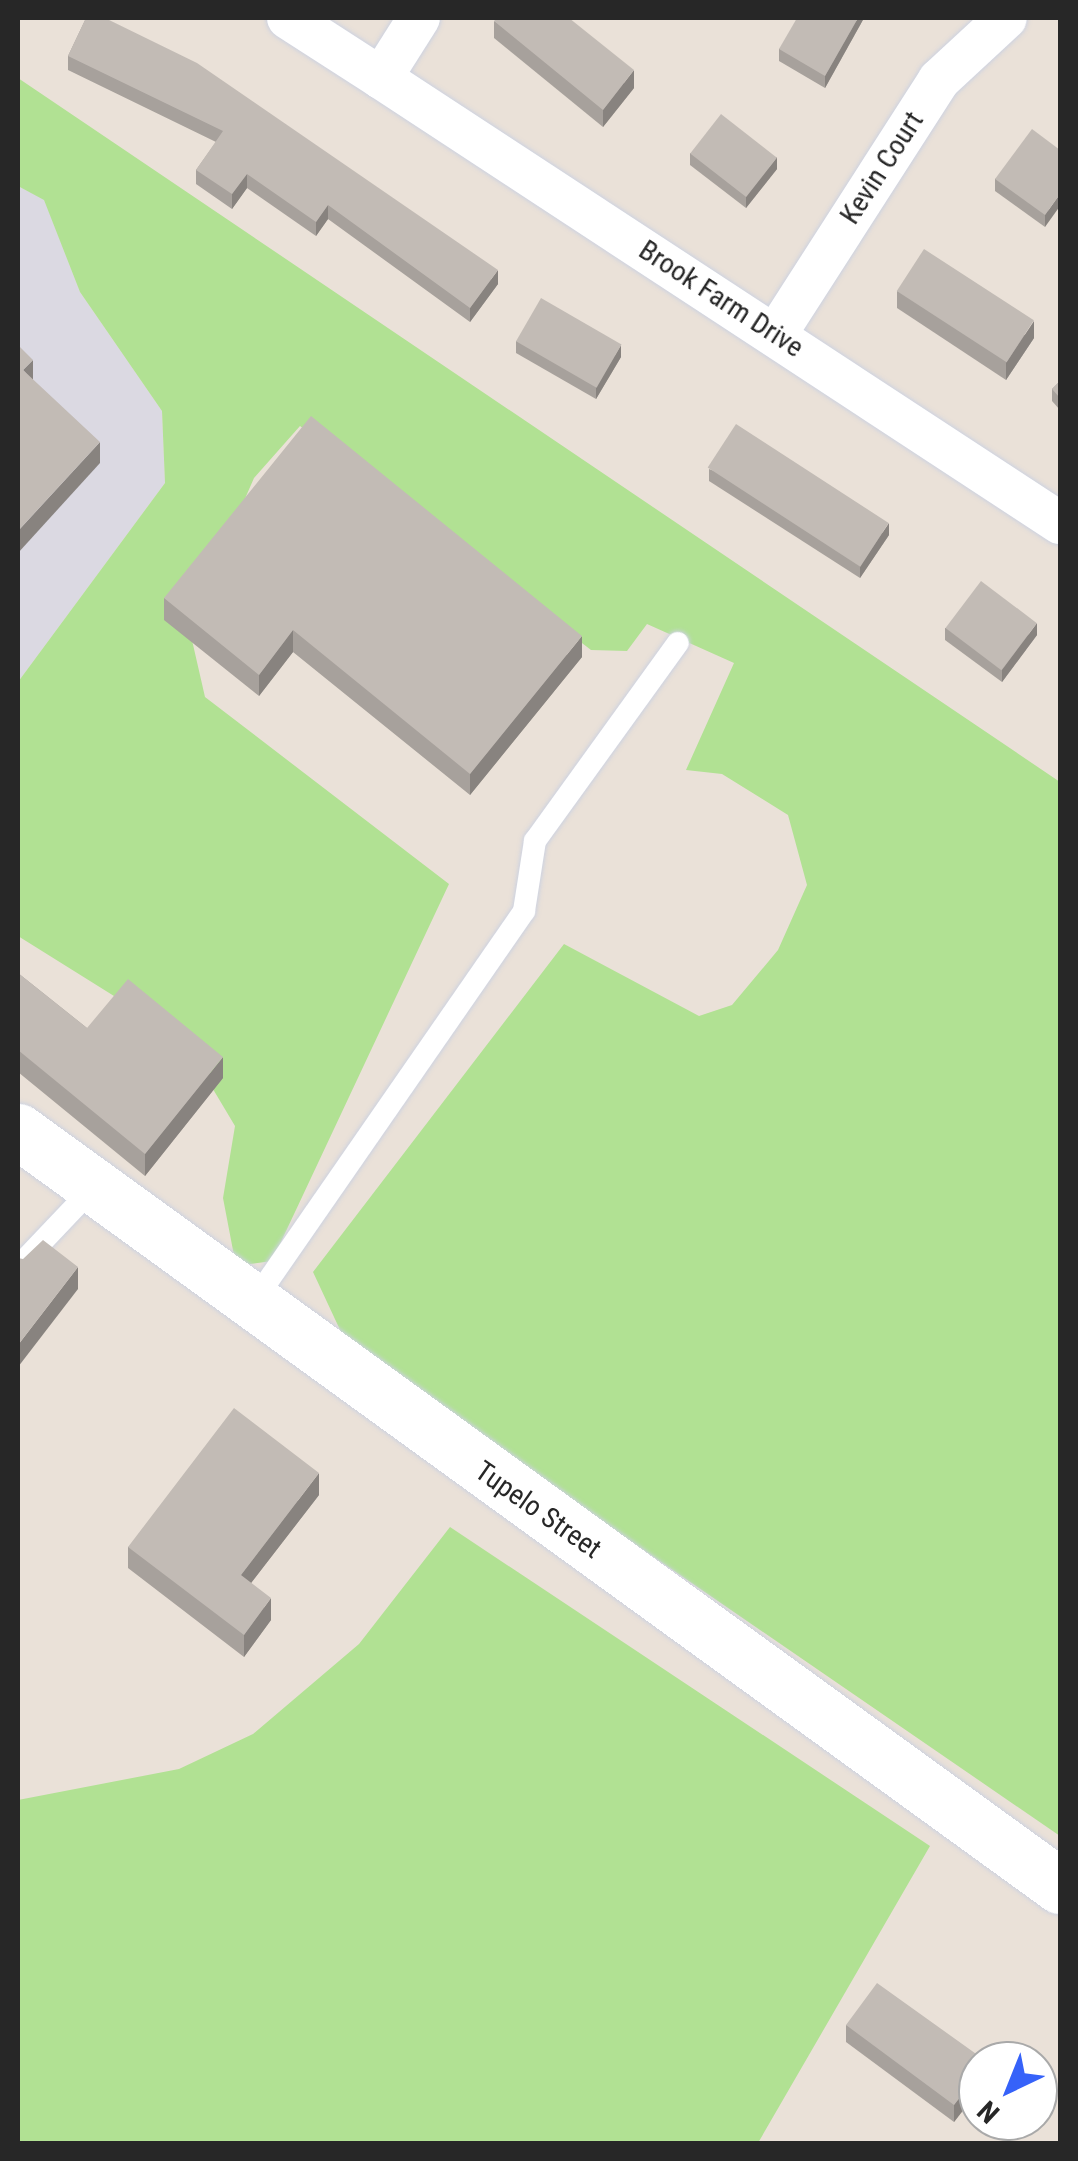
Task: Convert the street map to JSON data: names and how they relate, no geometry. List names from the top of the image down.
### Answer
{
  "streets": {
    "main road": ["Tupelo Street"],
    "street": ["Kevin Court", "Brook Farm Drive"]
  },
  "crossings": [
    ["Kevin Court", "Brook Farm Drive"]
  ],
  "north": "bottom left"
}
